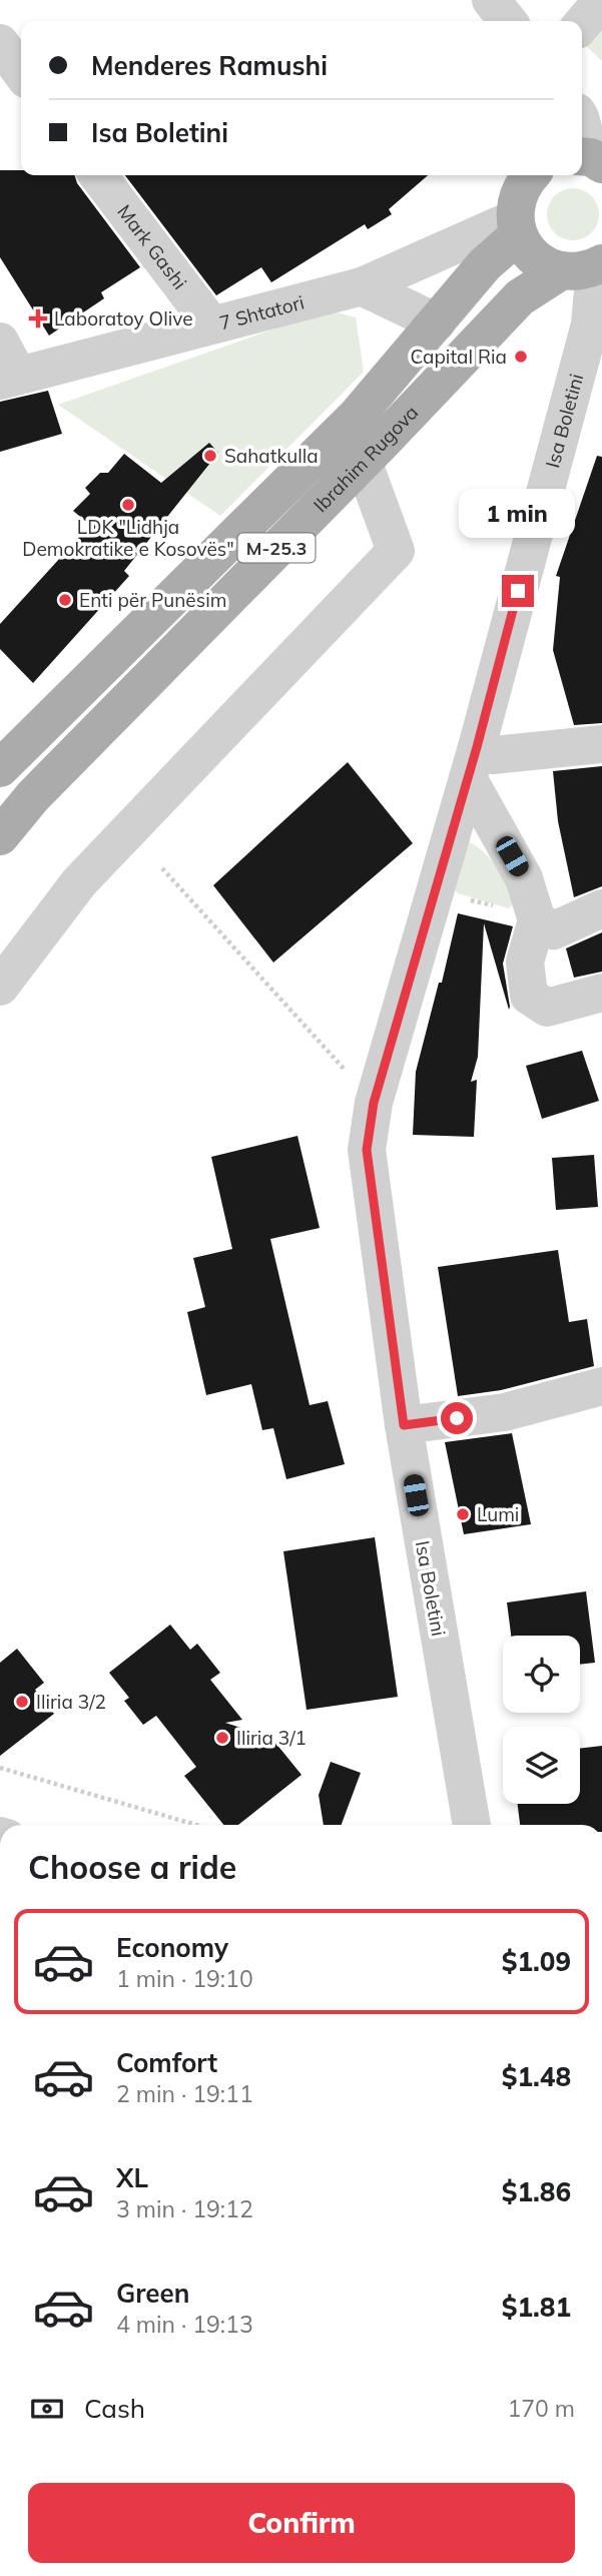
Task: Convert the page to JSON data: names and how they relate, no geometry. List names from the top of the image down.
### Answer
{
  "streets": {
    "main road": ["Ibrahim Rugova", "M-25.3"],
    "street": ["Mark Gashi", "7 Shtatori", "Isa Boletini"]
  },
  "crossings": [
    ["Mark Gashi", "7 Shtatori"],
    ["7 Shtatori", "Ibrahim Rugova"],
    ["Isa Boletini", "Ibrahim Rugova"]
  ],
  "places": {
    "health": ["Laboratoy Olive"],
    "other": [
      "Capital Ria",
      "Sahatkulla",
      "LDK \"Lidhja Demokratike e Kosovës\"",
      "Enti për Punësim",
      "Lumi",
      "Iliria 3/2",
      "Iliria 3/1"
    ]
  },
  "page": {
    "banner": ["Menderes Ramushi", "Isa Boletini"],
    "bubble": "1 min",
    "heading": "Choose a ride",
    "list": [
      {
        "name": "Economy",
        "note": "1 min · 19:10",
        "value": "$1.09"
      },
      {
        "name": "Comfort",
        "note": "2 min · 19:11",
        "value": "$1.48"
      },
      {
        "name": "XL",
        "note": "3 min · 19:12",
        "value": "$1.86"
      },
      {
        "name": "Green",
        "note": "4 min · 19:13",
        "value": "$1.81"
      }
    ],
    "pay": ["Cash", "170 m"],
    "buttons": "Confirm"
  }
}
